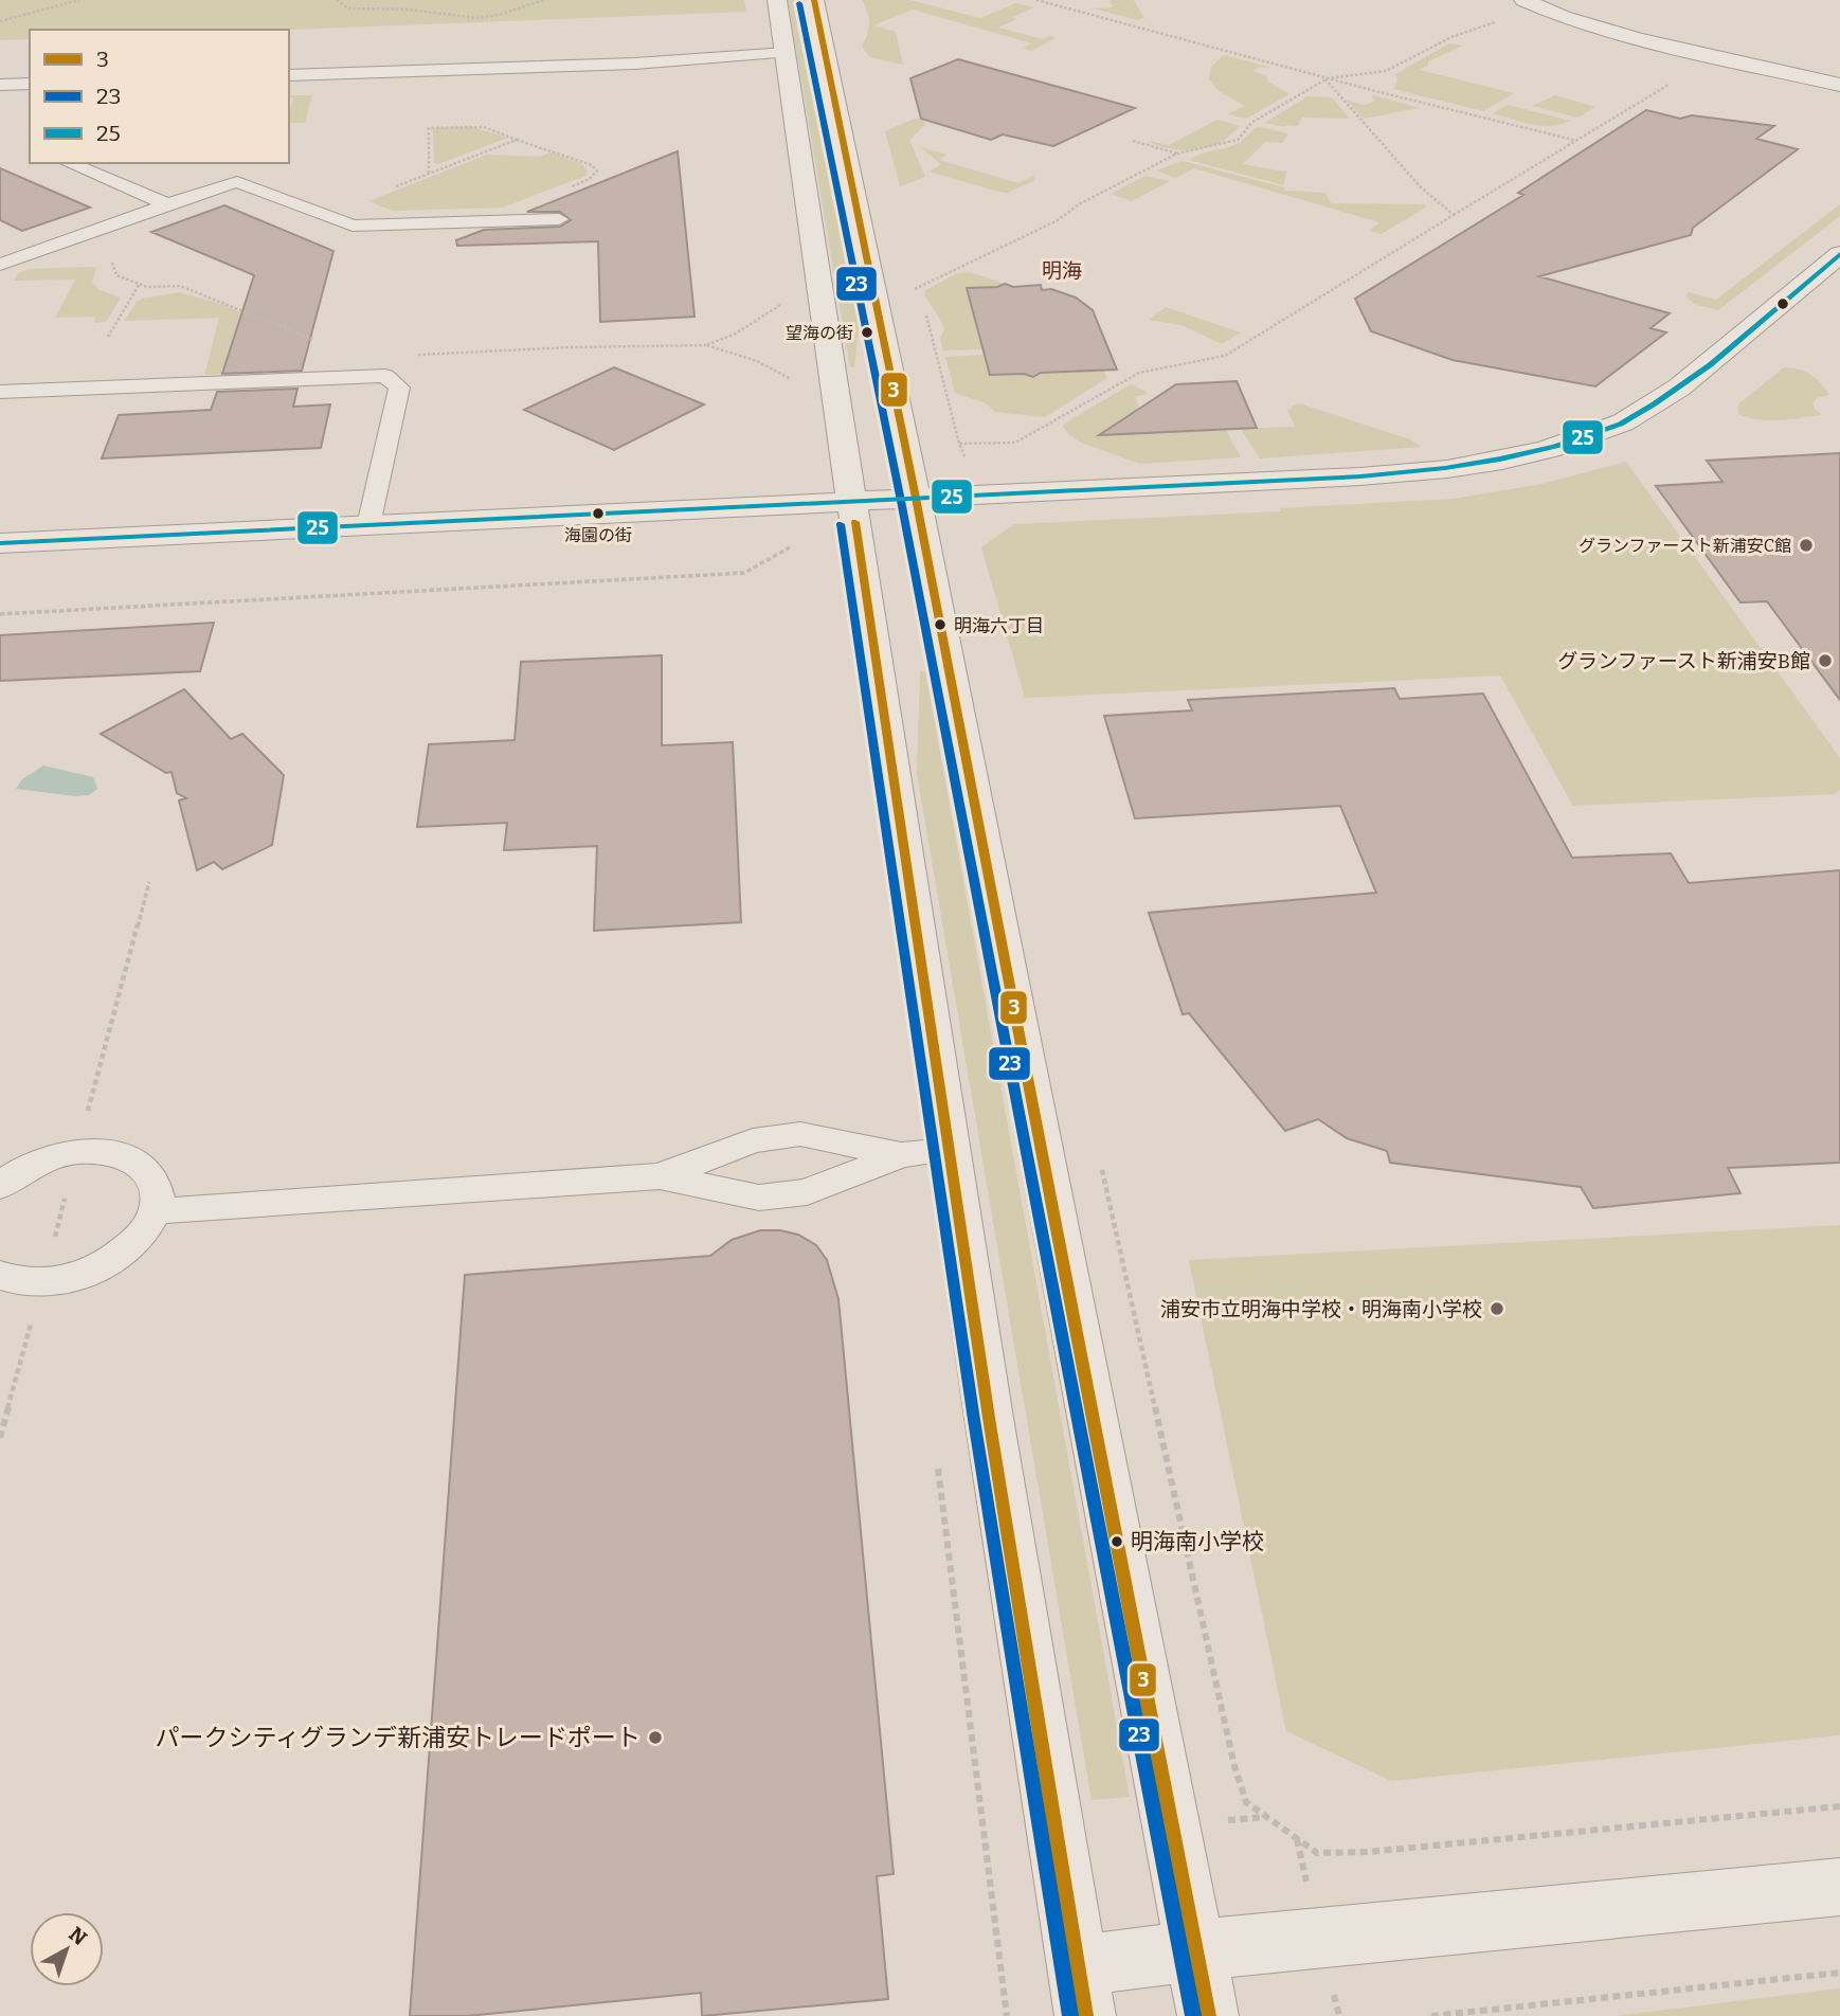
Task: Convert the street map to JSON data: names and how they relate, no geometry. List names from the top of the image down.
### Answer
{
  "districts": ["明海"],
  "places": [
    "望海の街",
    "海園の街",
    "グランファースト新浦安C館",
    "明海六丁目",
    "グランファースト新浦安B館",
    "浦安市立明海中学校・明海南小学校",
    "明海南小学校",
    "パークシティグランデ新浦安トレードポート"
  ],
  "lines": ["transit line 3", "transit line 23", "transit line 25"],
  "legend": ["3", "23", "25"],
  "north": "top right"
}
